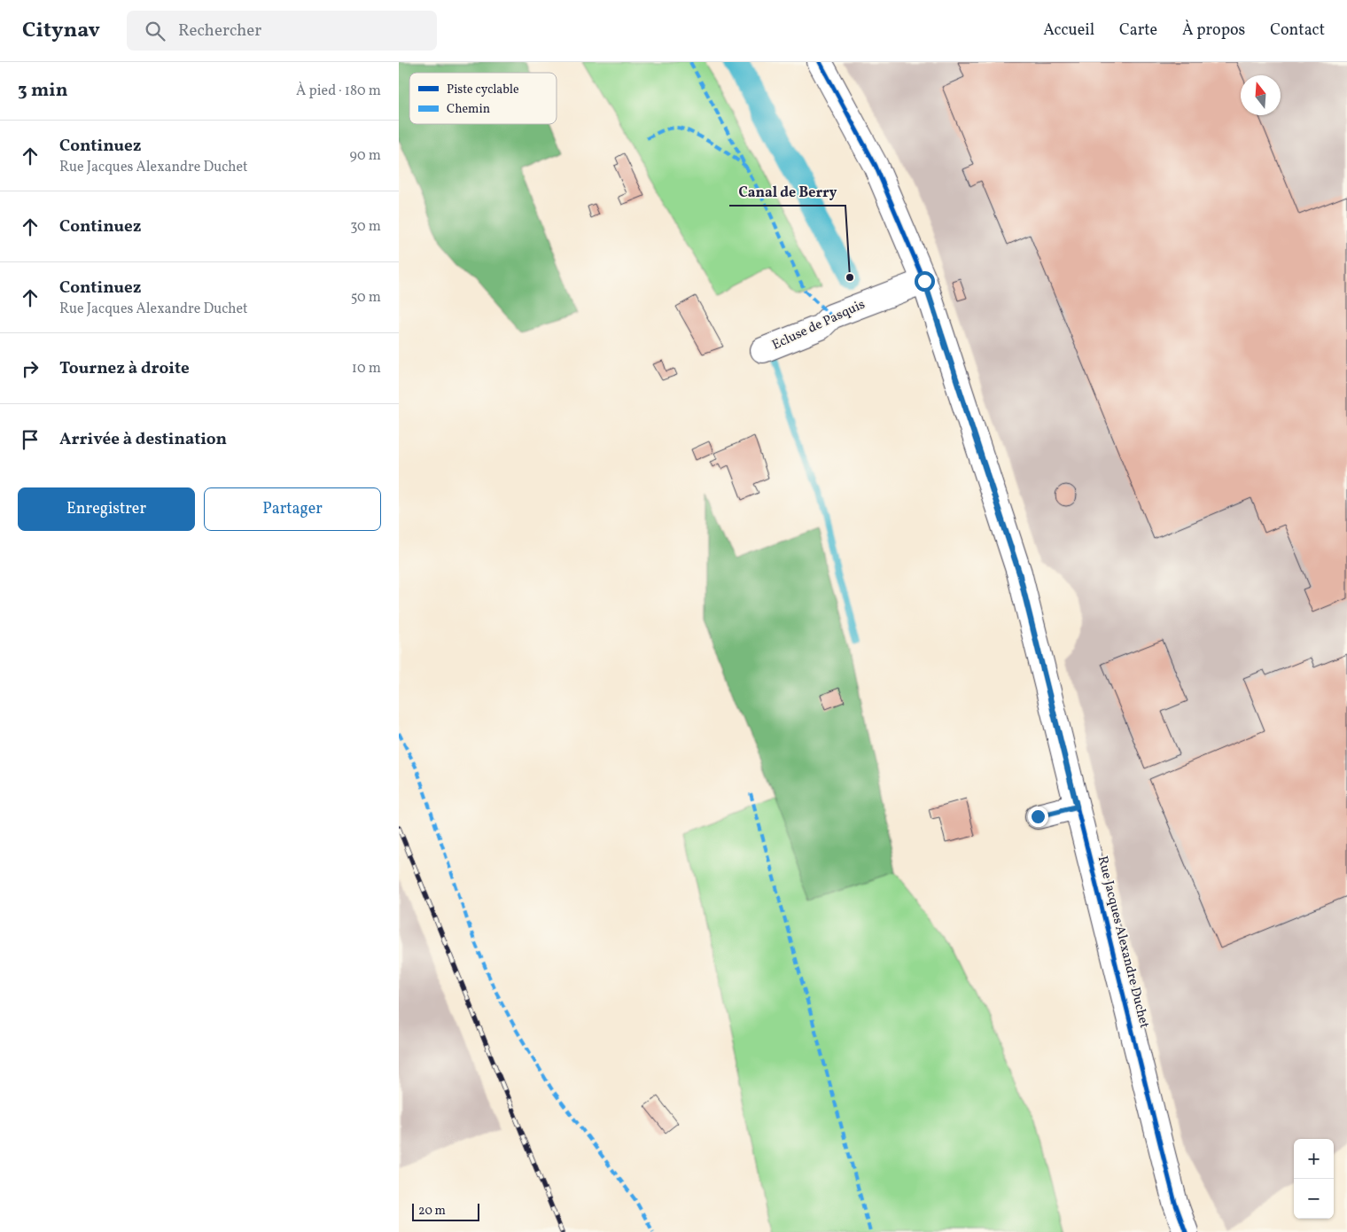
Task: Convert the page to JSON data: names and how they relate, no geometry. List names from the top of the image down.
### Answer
{
  "streets": {
    "street": ["Ecluse de Pasquis", "Rue Jacques Alexandre Duchet"]
  },
  "crossings": [
    ["Ecluse de Pasquis", "Rue Jacques Alexandre Duchet"]
  ],
  "places": ["Canal de Berry"],
  "legend": ["Piste cyclable", "Chemin"],
  "scale_bar": "20 m",
  "north": "top",
  "page": {
    "header": "Citynav",
    "search": "Rechercher",
    "nav": [
      "Accueil",
      "Carte",
      "À propos",
      "Contact"
    ],
    "heading": ["3 min", "À pied · 180 m"],
    "list": [
      ["Continuez", "Rue Jacques Alexandre Duchet", "90 m"],
      ["Continuez", "30 m"],
      ["Continuez", "Rue Jacques Alexandre Duchet", "50 m"],
      ["Tournez à droite", "10 m"],
      "Arrivée à destination"
    ],
    "buttons": ["Enregistrer", "Partager"],
    "map_buttons": ["+", "−"],
    "scale": "20 m"
  }
}
